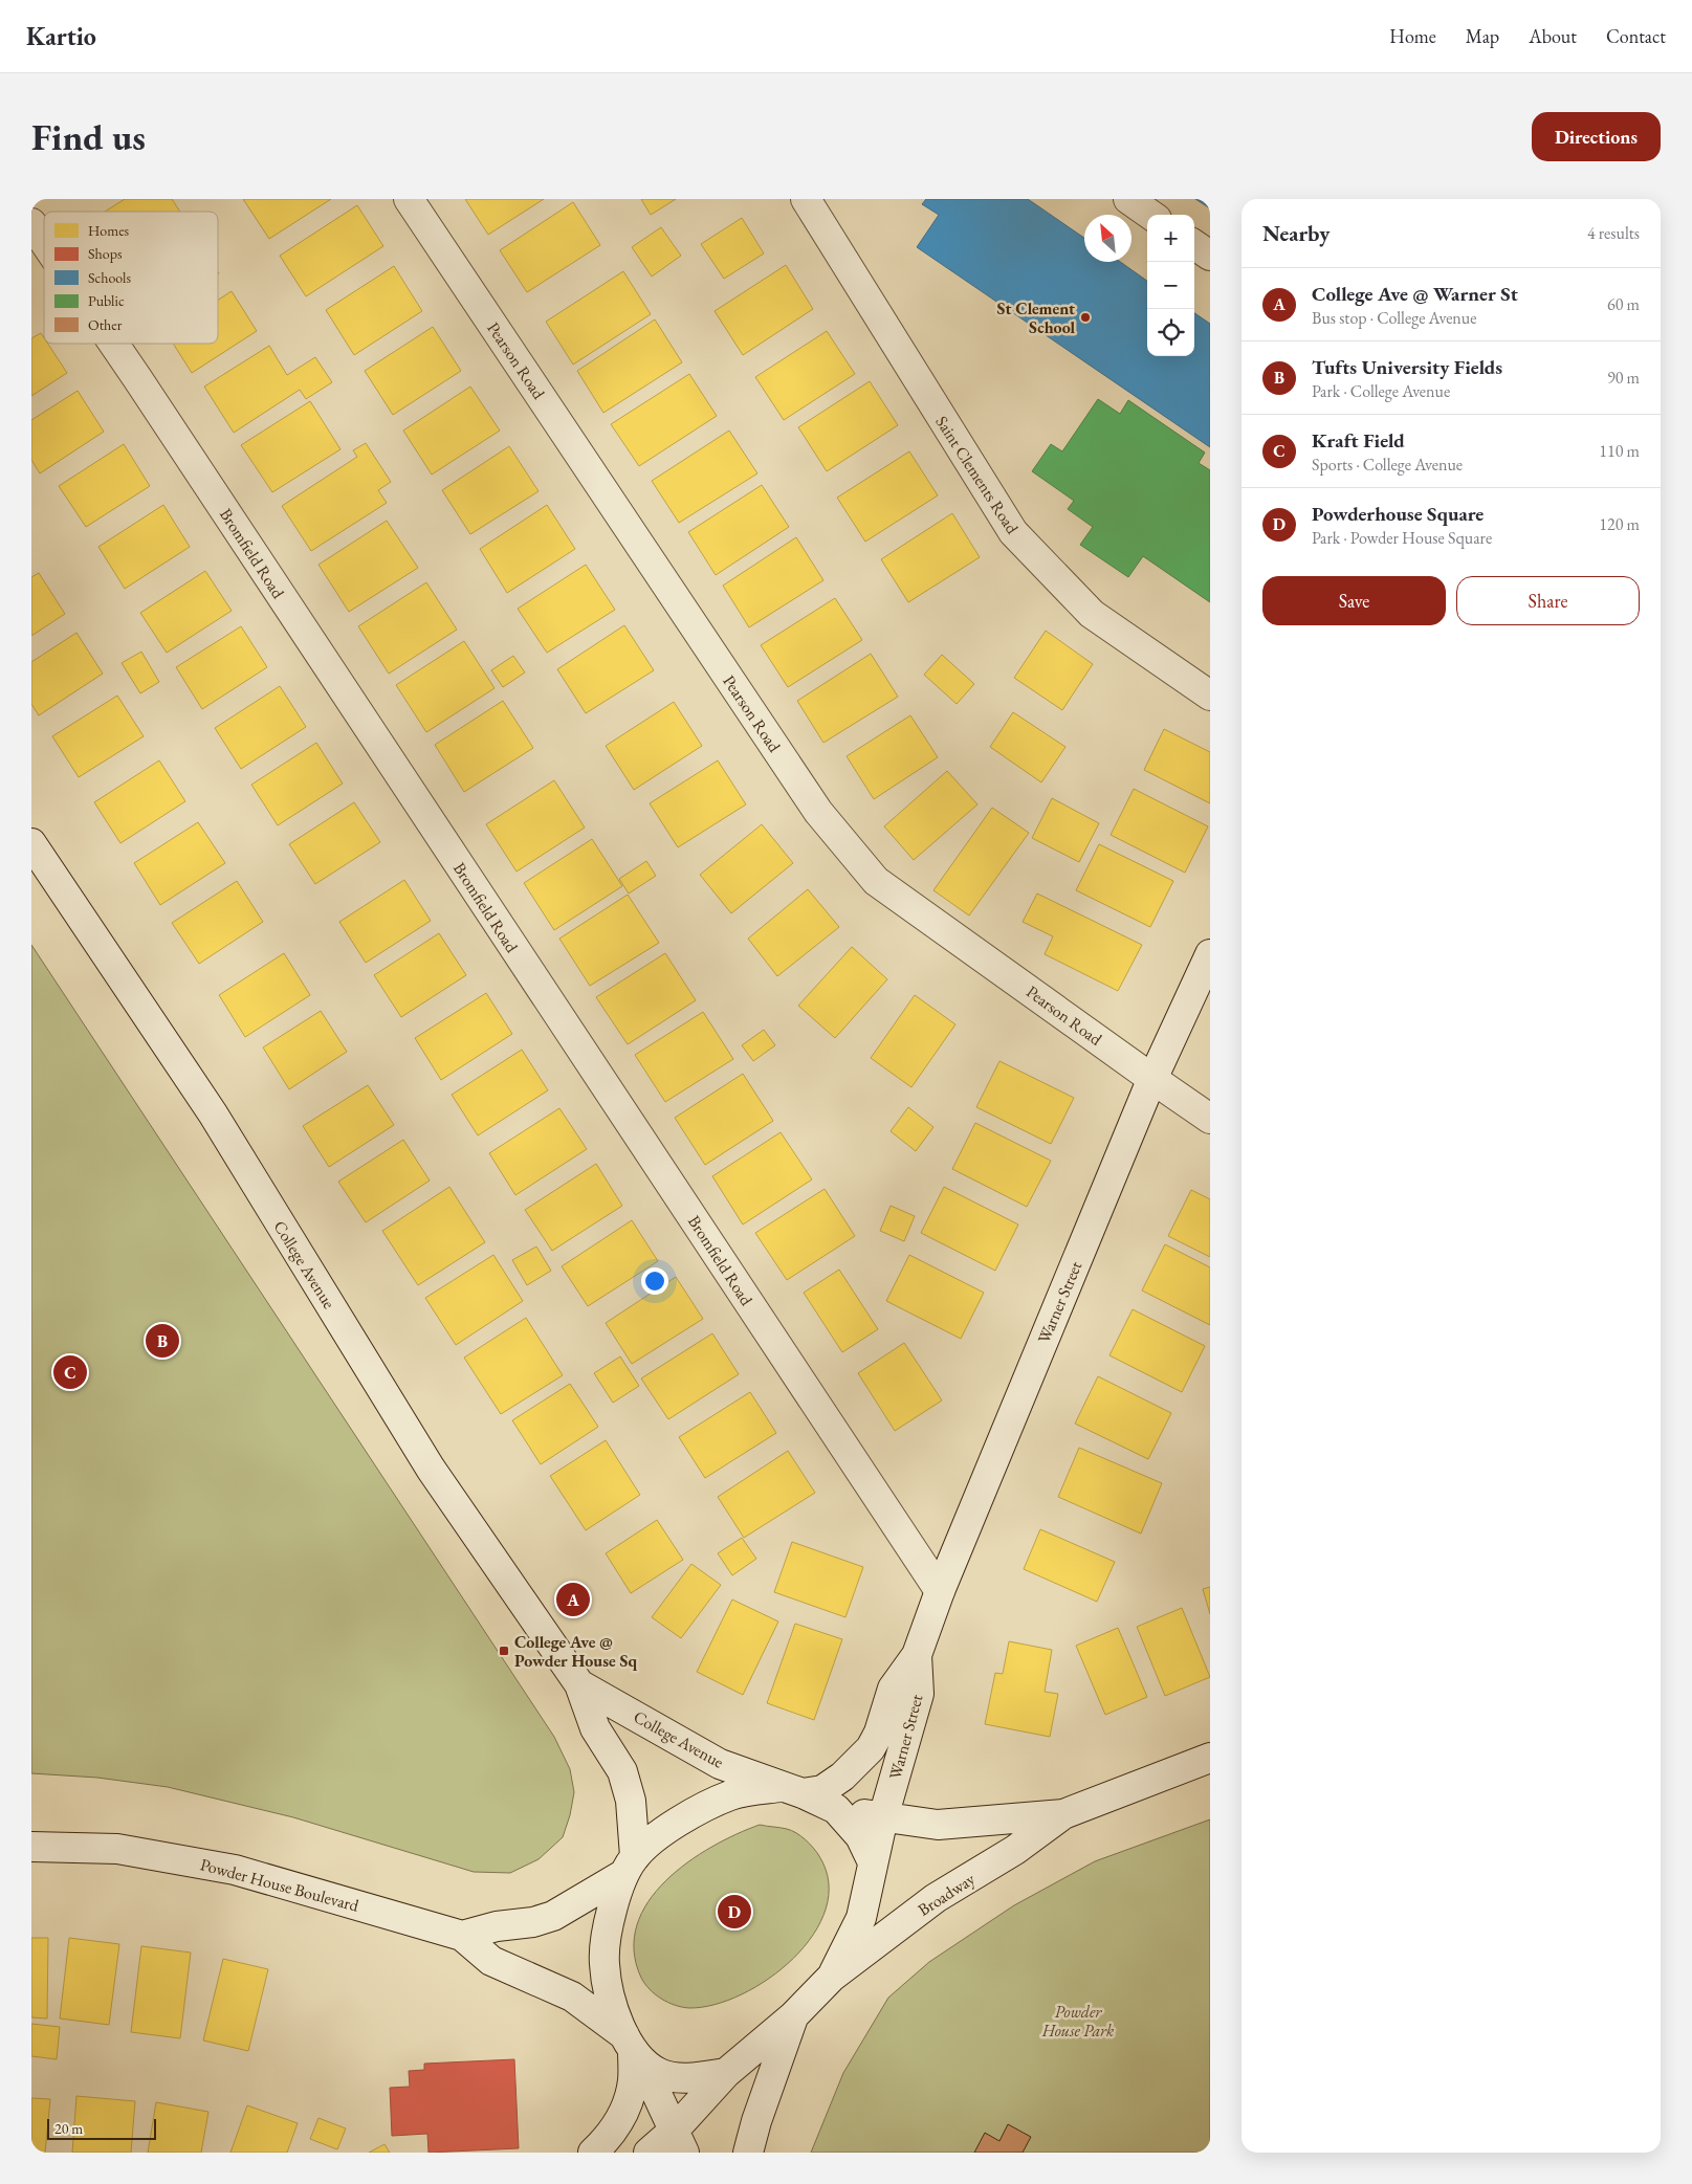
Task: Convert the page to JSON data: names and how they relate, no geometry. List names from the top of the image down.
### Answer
{
  "streets": {
    "main road": [
      "Pearson Road",
      "Saint Clements Road",
      "Bromfield Road",
      "College Avenue",
      "Warner Street",
      "Powder House Boulevard",
      "Broadway"
    ]
  },
  "crossings": [
    ["Pearson Road", "Warner Street"],
    ["Bromfield Road", "Warner Street"],
    ["College Avenue", "Warner Street"],
    ["College Avenue", "Broadway"],
    ["Warner Street", "Broadway"]
  ],
  "parks": ["Powder House Park"],
  "places": {
    "other": ["St Clement School"],
    "transit": ["College Ave @ Powder House Sq"]
  },
  "legend": [
    "Homes",
    "Shops",
    "Schools",
    "Public",
    "Other"
  ],
  "scale_bar": "20 m",
  "north": "top left",
  "page": {
    "header": "Kartio",
    "nav": [
      "Home",
      "Map",
      "About",
      "Contact"
    ],
    "buttons": [
      "Directions",
      ["Save", "Share"]
    ],
    "title": "Find us",
    "heading": ["Nearby", "4 results"],
    "map_buttons": ["+", "−"],
    "list": [
      {
        "mark": "A",
        "name": "College Ave @ Warner St",
        "note": "Bus stop · College Avenue",
        "value": "60 m"
      },
      {
        "mark": "B",
        "name": "Tufts University Fields",
        "note": "Park · College Avenue",
        "value": "90 m"
      },
      {
        "mark": "C",
        "name": "Kraft Field",
        "note": "Sports · College Avenue",
        "value": "110 m"
      },
      {
        "mark": "D",
        "name": "Powderhouse Square",
        "note": "Park · Powder House Square",
        "value": "120 m"
      }
    ],
    "pins": [
      "B",
      "C",
      "A",
      "D"
    ],
    "scale": "20 m"
  }
}
